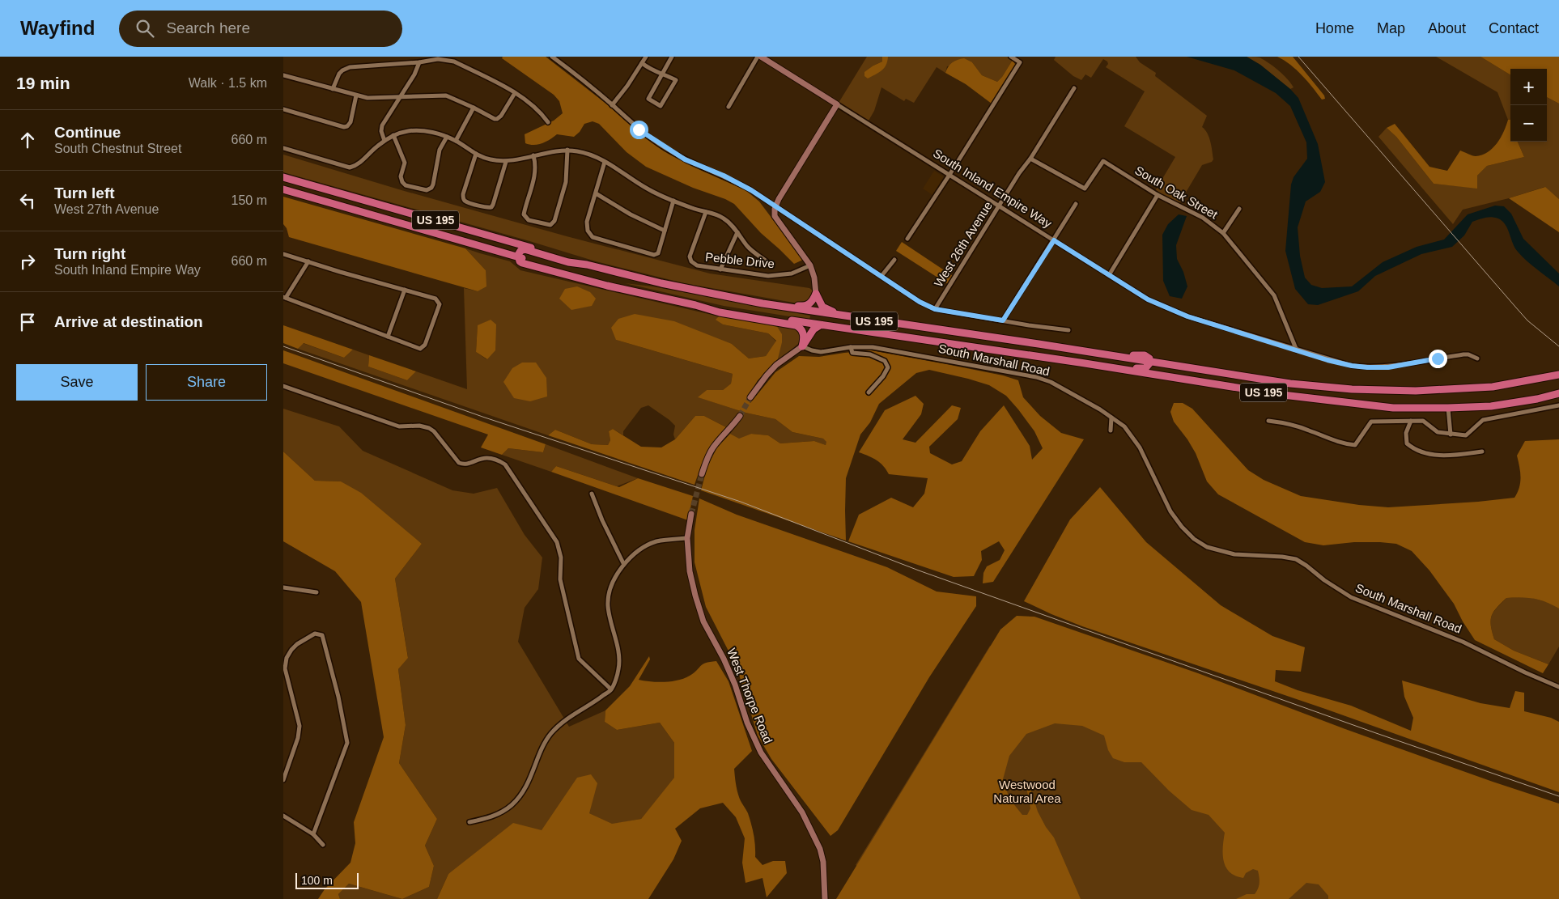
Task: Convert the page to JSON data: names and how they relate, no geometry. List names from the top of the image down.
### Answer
{
  "streets": {
    "highway": ["US 195"],
    "street": [
      "South Inland Empire Way",
      "South Oak Street",
      "West 26th Avenue",
      "Pebble Drive",
      "South Marshall Road",
      "West Thorpe Road"
    ]
  },
  "crossings": [
    ["South Inland Empire Way", "South Oak Street"],
    ["South Inland Empire Way", "West 26th Avenue"],
    ["South Oak Street", "West 26th Avenue"]
  ],
  "parks": ["Westwood Natural Area"],
  "scale_bar": "100 m",
  "page": {
    "header": "Wayfind",
    "search": "Search here",
    "nav": [
      "Home",
      "Map",
      "About",
      "Contact"
    ],
    "heading": ["19 min", "Walk · 1.5 km"],
    "map_buttons": ["+", "−"],
    "list": [
      ["Continue", "South Chestnut Street", "660 m"],
      ["Turn left", "West 27th Avenue", "150 m"],
      ["Turn right", "South Inland Empire Way", "660 m"],
      "Arrive at destination"
    ],
    "buttons": ["Save", "Share"],
    "scale": "100 m"
  }
}
